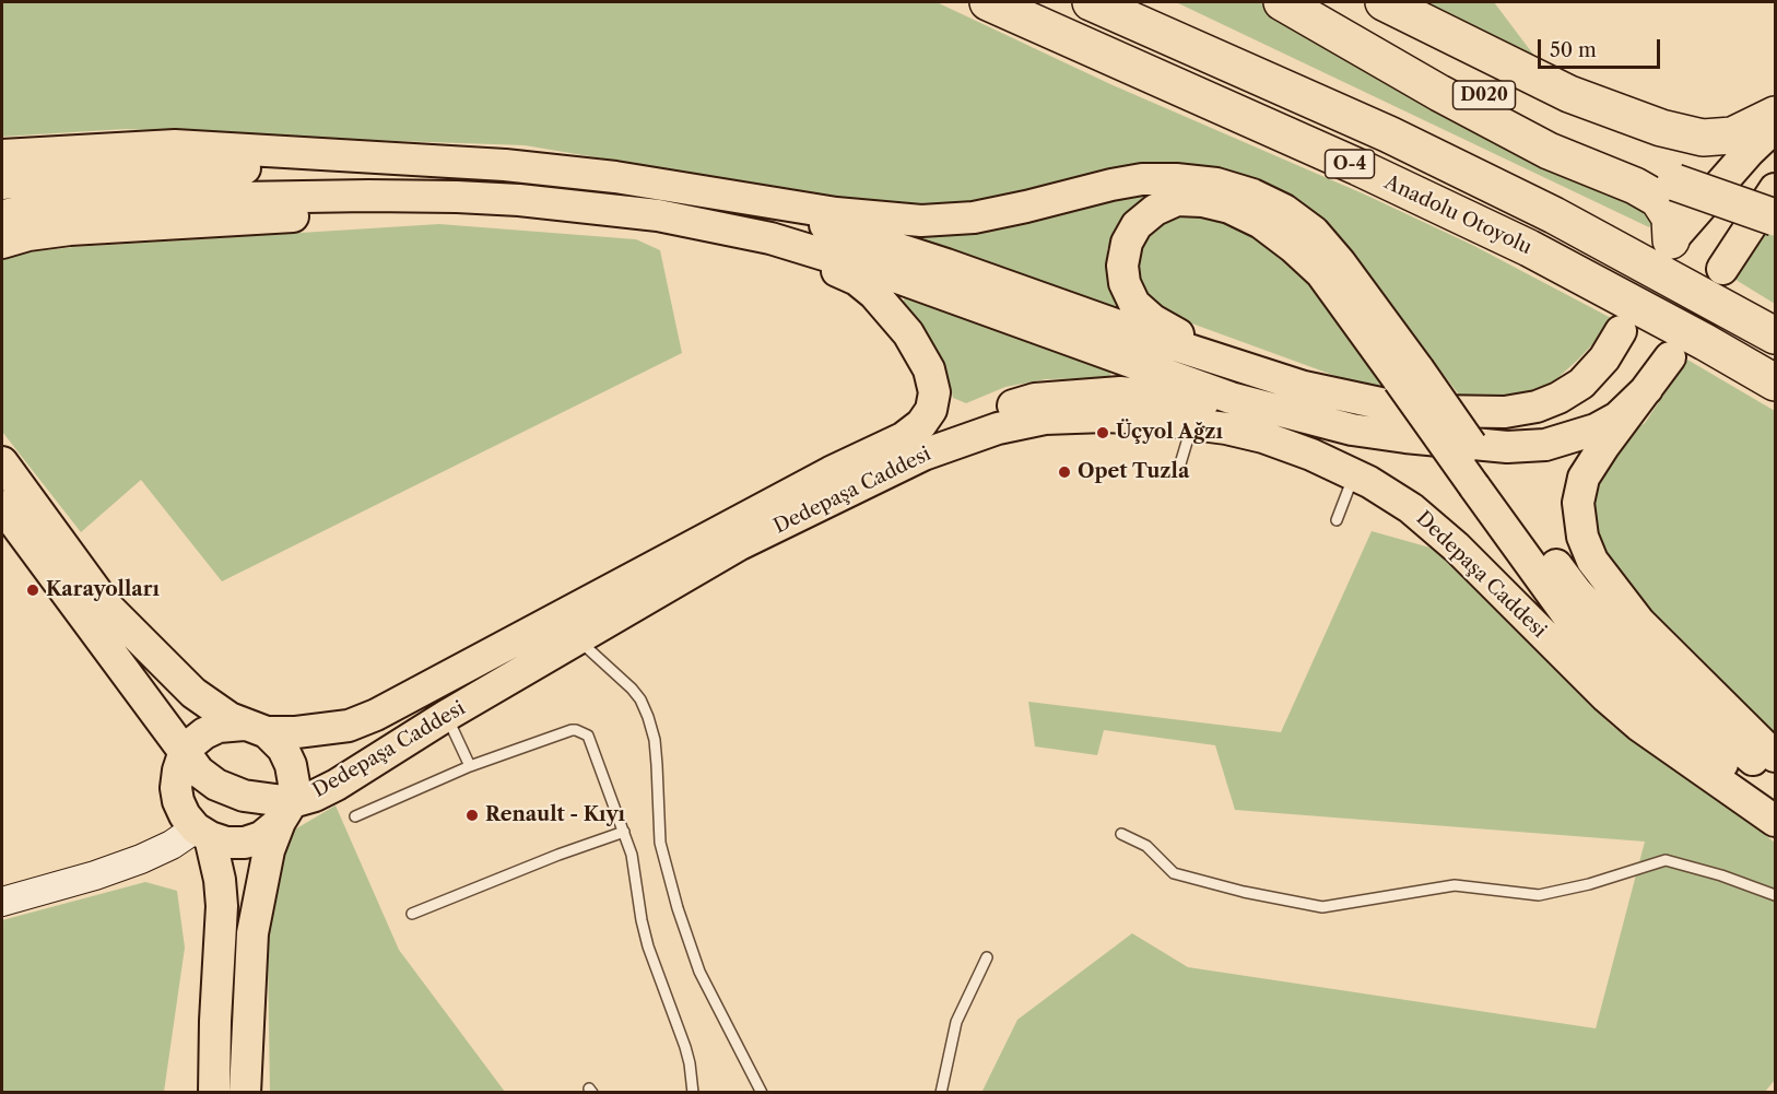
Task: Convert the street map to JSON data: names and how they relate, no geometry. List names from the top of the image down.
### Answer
{
  "streets": {
    "highway": ["D020", "O-4", "Anadolu Otoyolu"],
    "main road": ["Dedepaşa Caddesi"]
  },
  "places": [
    "Üçyol Ağzı",
    "Opet Tuzla",
    "Karayolları",
    "Renault - Kıyı"
  ],
  "scale_bar": "50 m"
}
